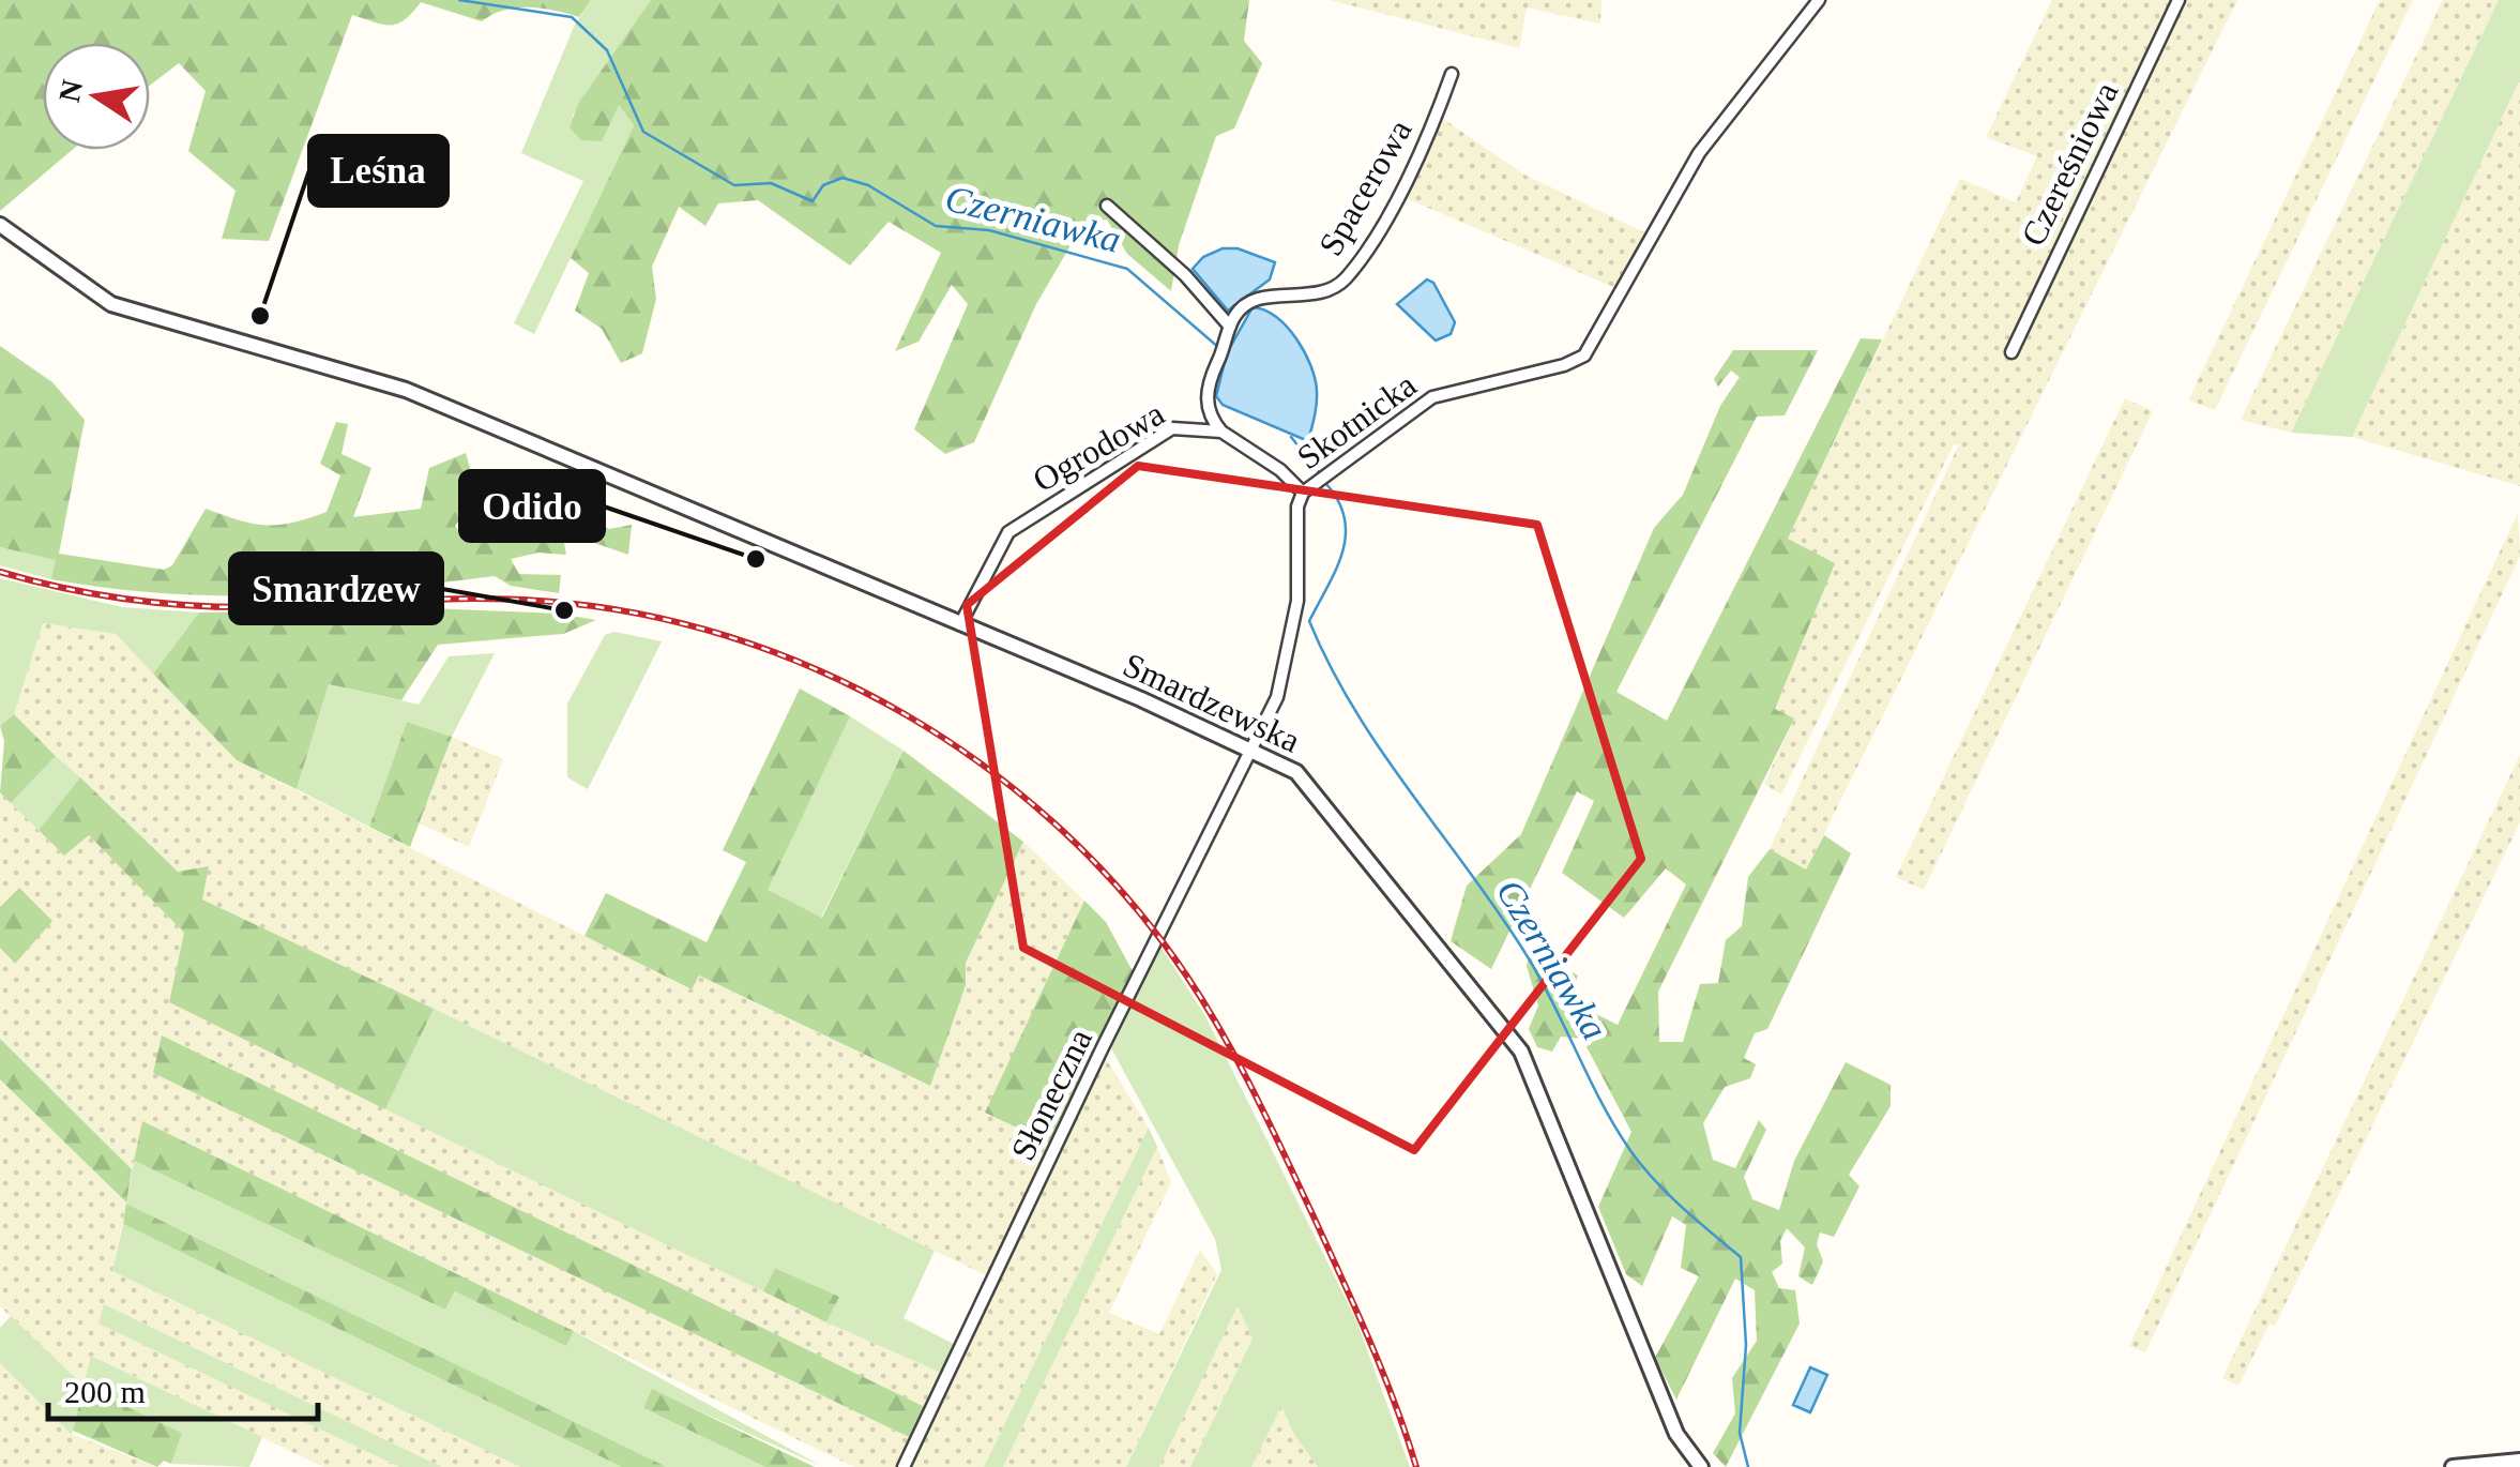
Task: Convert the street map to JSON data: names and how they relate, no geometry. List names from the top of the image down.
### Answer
{
  "streets": {
    "street": [
      "Czereśniowa",
      "Spacerowa",
      "Skotnicka",
      "Ogrodowa",
      "Smardzewska",
      "Słoneczna"
    ]
  },
  "crossings": [
    ["Skotnicka", "Ogrodowa"],
    ["Skotnicka", "Smardzewska"],
    ["Skotnicka", "Słoneczna"],
    ["Ogrodowa", "Smardzewska"],
    ["Smardzewska", "Słoneczna"]
  ],
  "water": ["Czerniawka"],
  "places": ["Leśna", "Odido", "Smardzew"],
  "scale_bar": "200 m",
  "north": "left"
}
